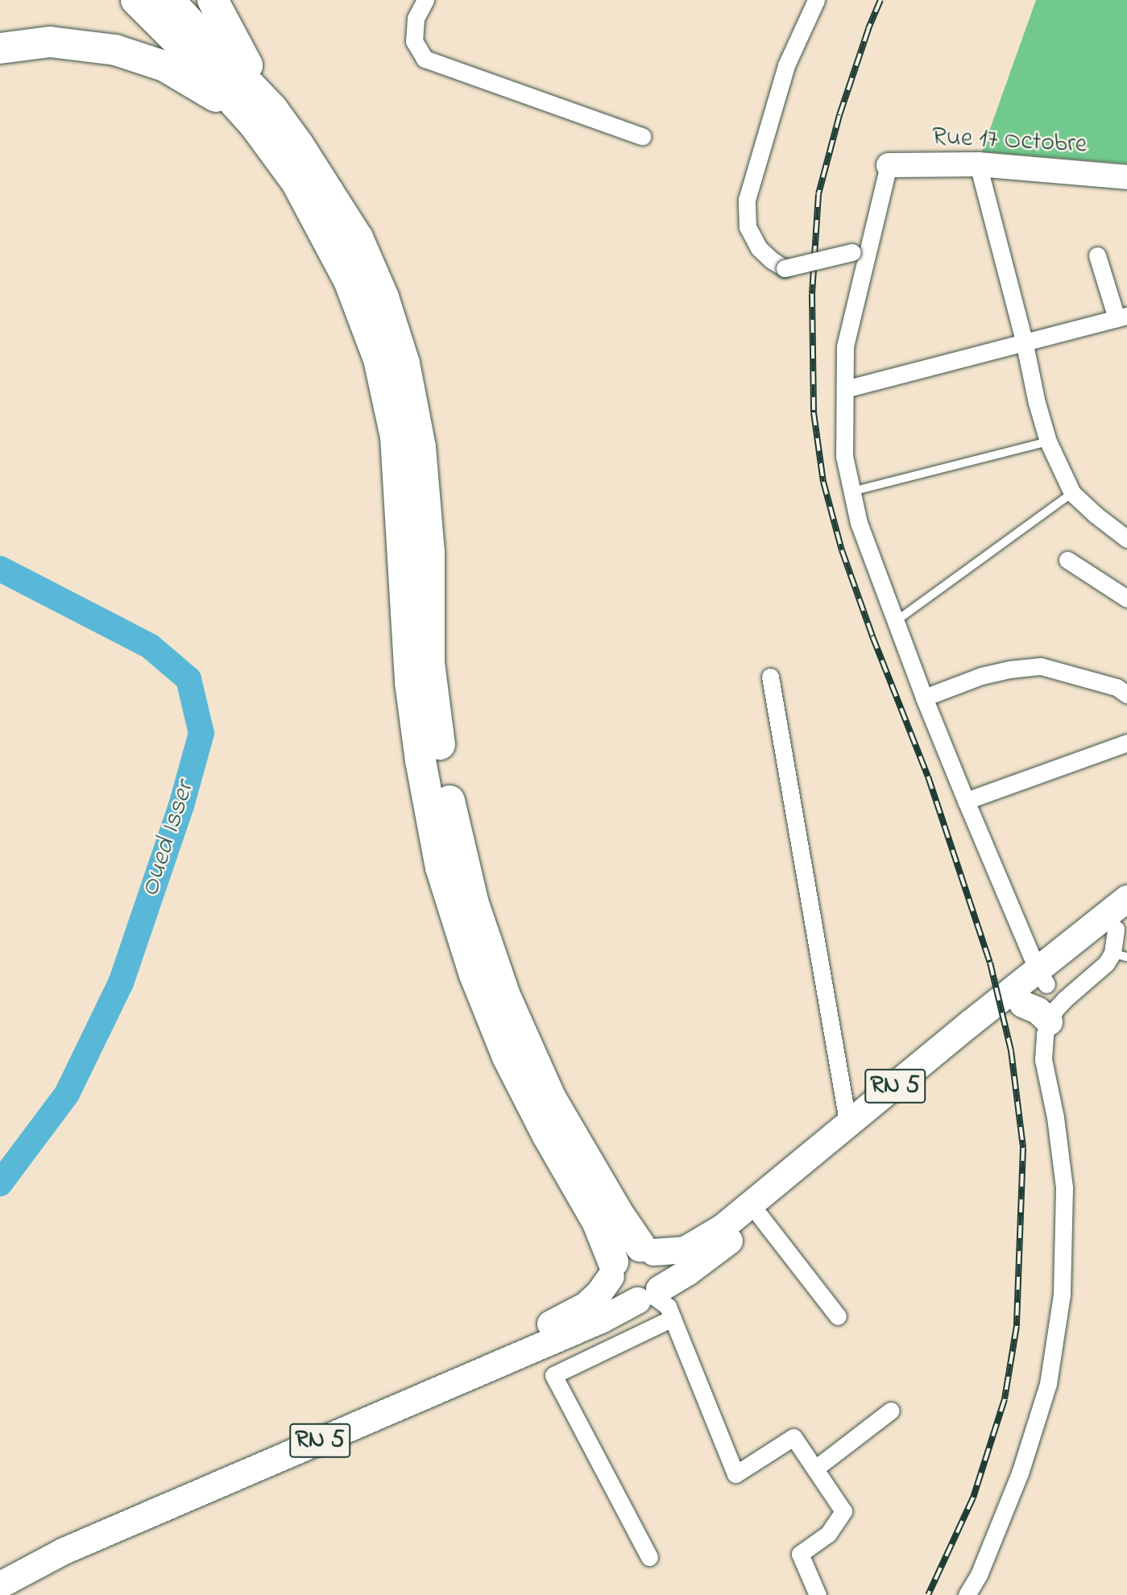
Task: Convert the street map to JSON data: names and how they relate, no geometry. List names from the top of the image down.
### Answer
{
  "streets": {
    "main road": ["RN 5"],
    "street": ["Rue 17 Octobre"]
  },
  "water": ["Oued Isser"]
}
